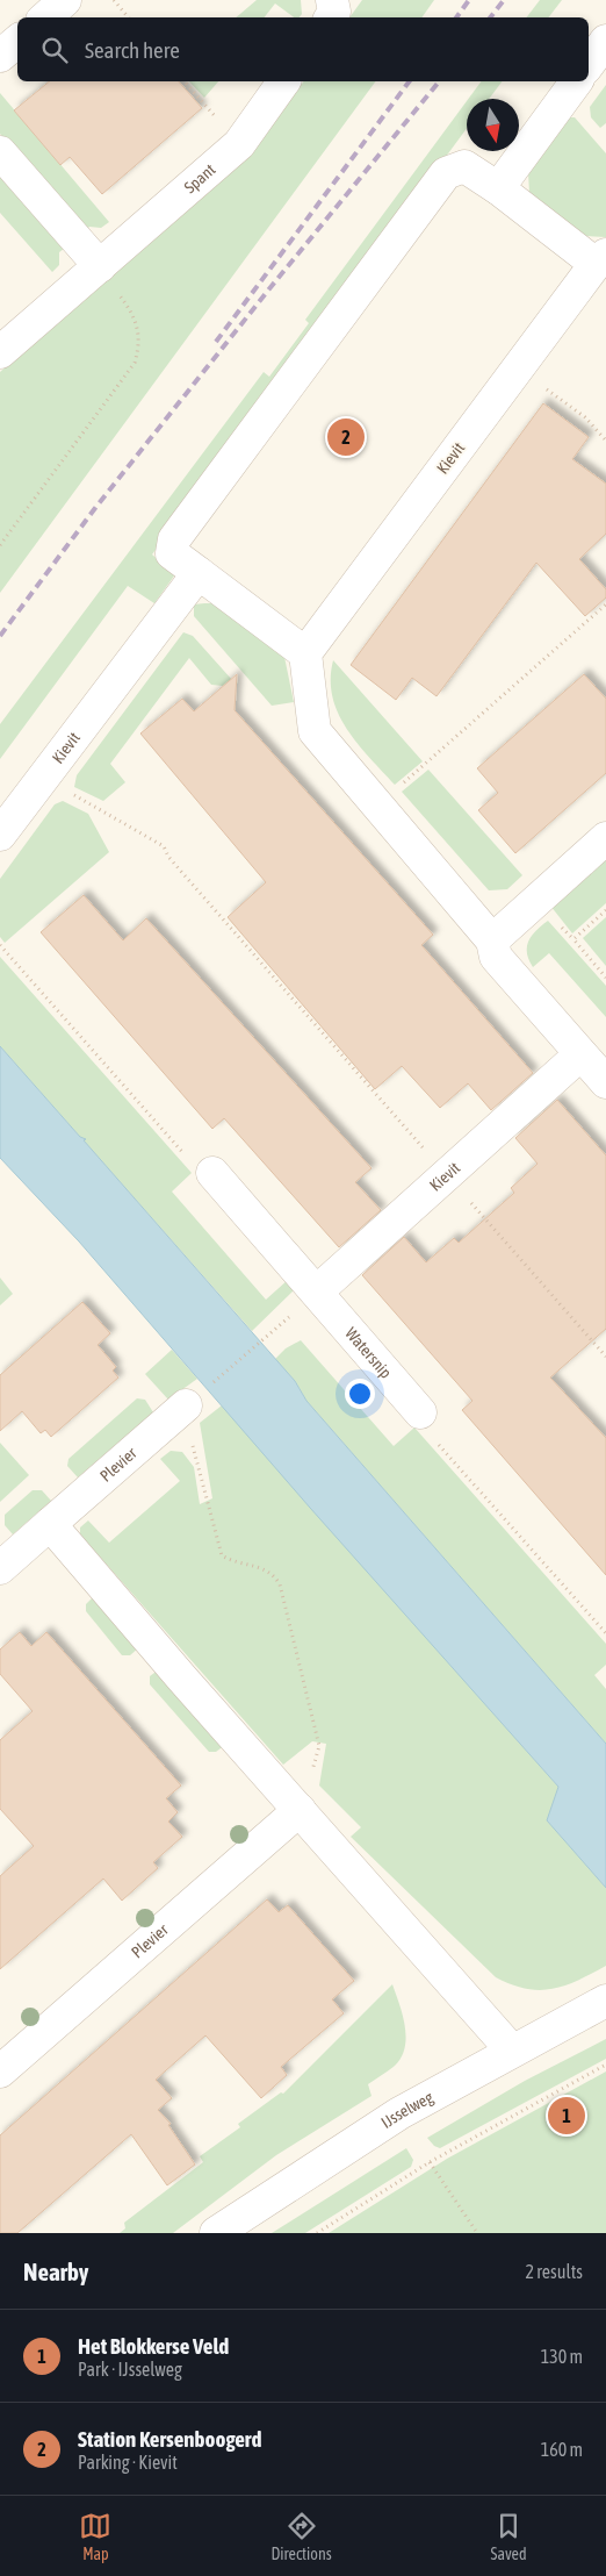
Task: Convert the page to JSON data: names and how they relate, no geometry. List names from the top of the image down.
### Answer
{
  "streets": {
    "street": [
      "Spant",
      "Kievit",
      "Watersnip",
      "Plevier",
      "IJsselweg"
    ]
  },
  "crossings": [
    ["Kievit", "Watersnip"]
  ],
  "north": "bottom",
  "page": {
    "search": "Search here",
    "pins": ["2", "1"],
    "heading": ["Nearby", "2 results"],
    "list": [
      {
        "mark": "1",
        "name": "Het Blokkerse Veld",
        "note": "Park · IJsselweg",
        "value": "130 m"
      },
      {
        "mark": "2",
        "name": "Station Kersenboogerd",
        "note": "Parking · Kievit",
        "value": "160 m"
      }
    ],
    "nav": ["Map", "Directions", "Saved"]
  }
}
